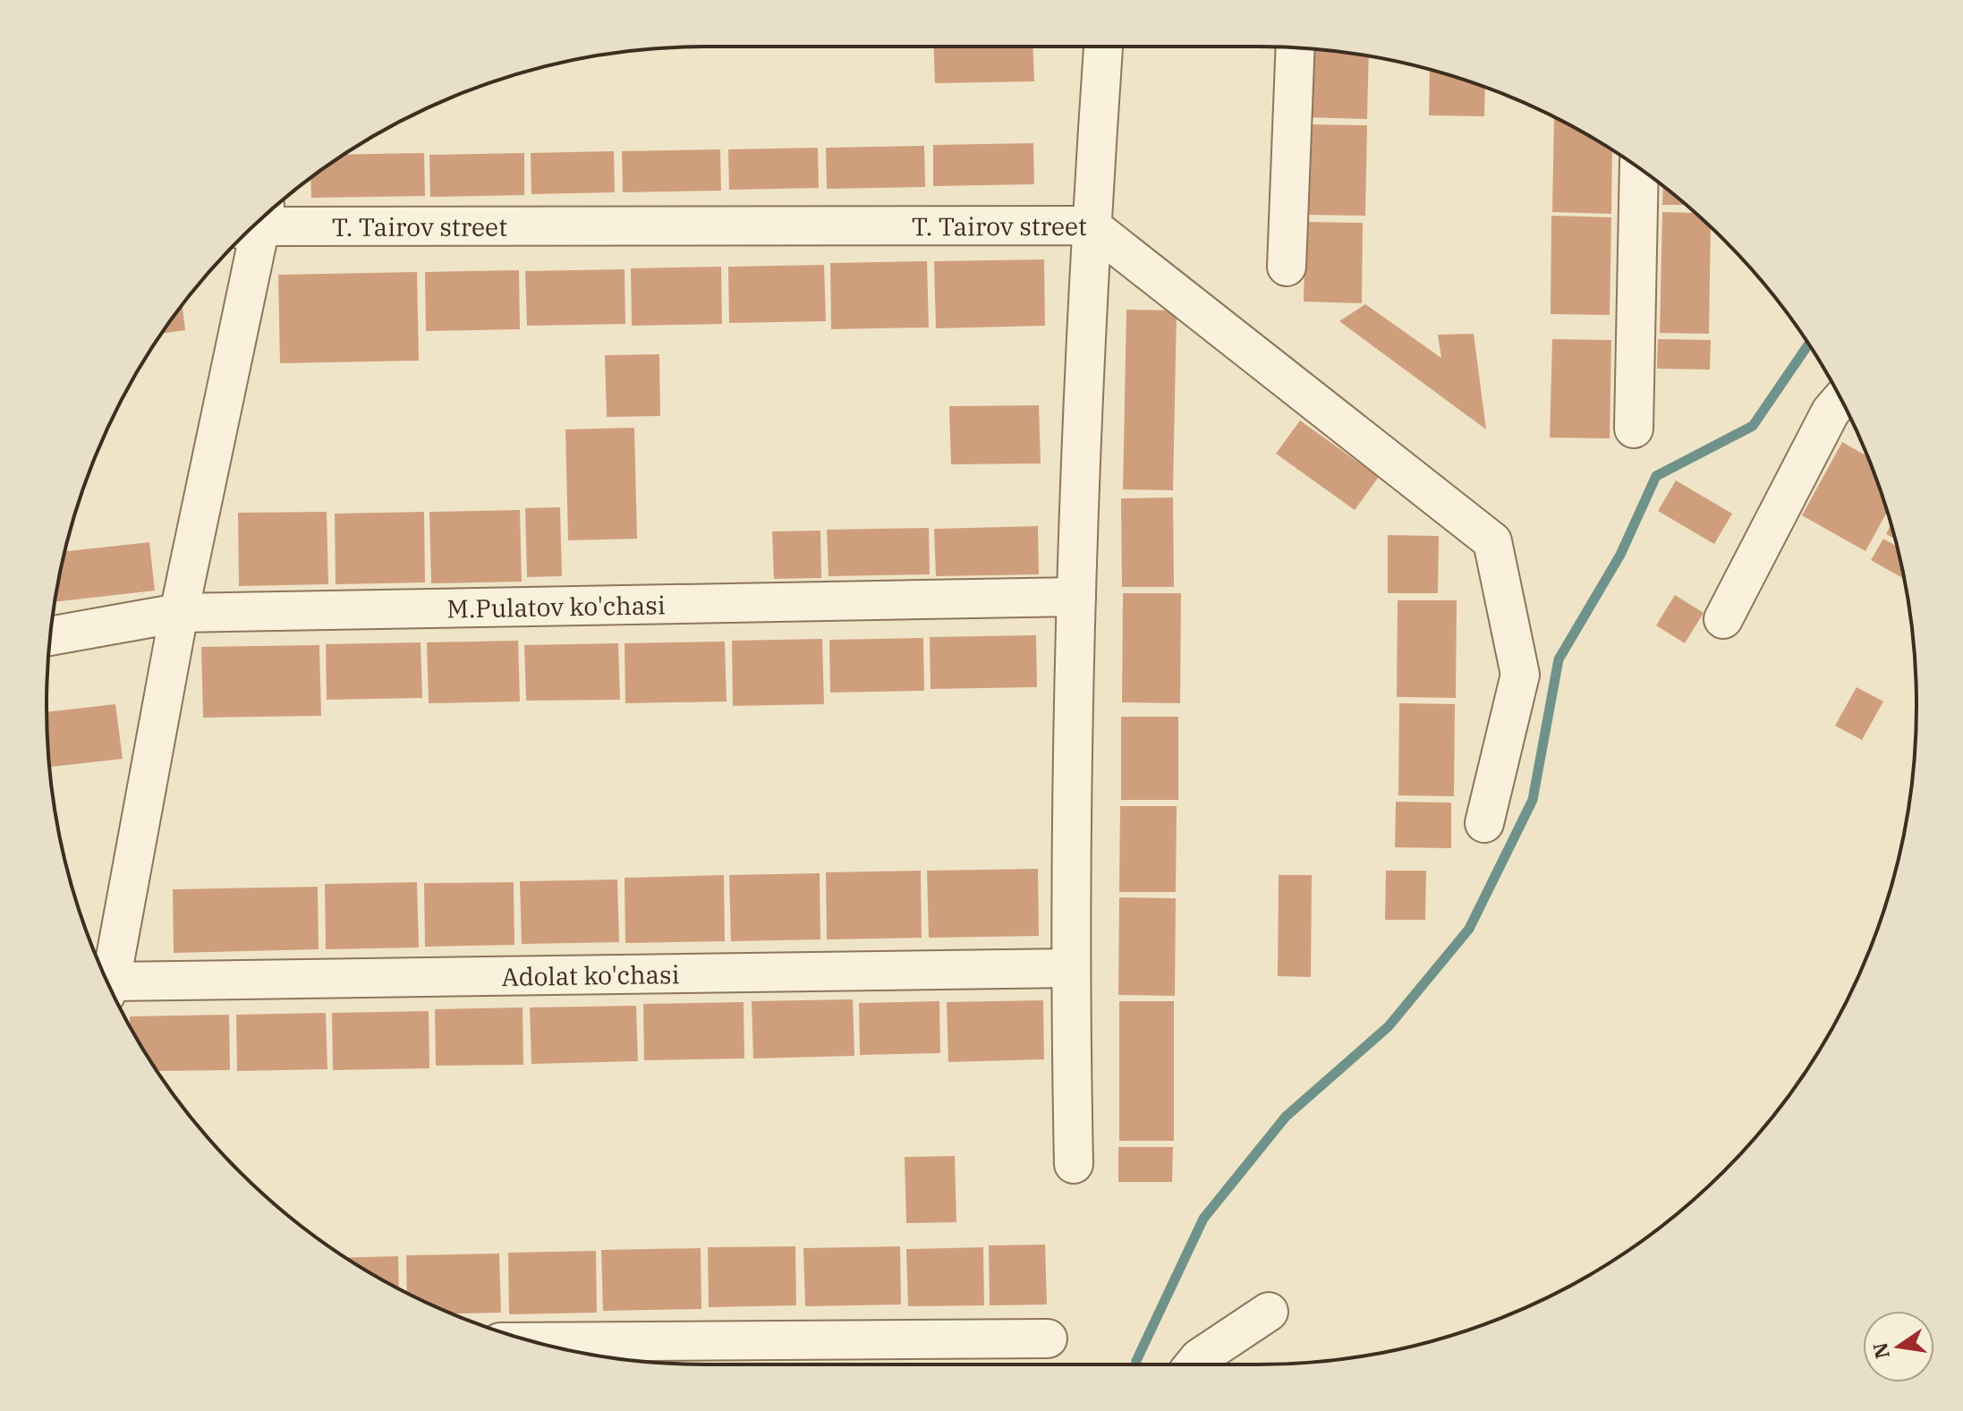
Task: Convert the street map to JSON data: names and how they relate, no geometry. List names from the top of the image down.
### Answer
{
  "streets": {
    "street": ["T. Tairov street", "M.Pulatov ko'chasi", "Adolat ko'chasi"]
  },
  "north": "left"
}
